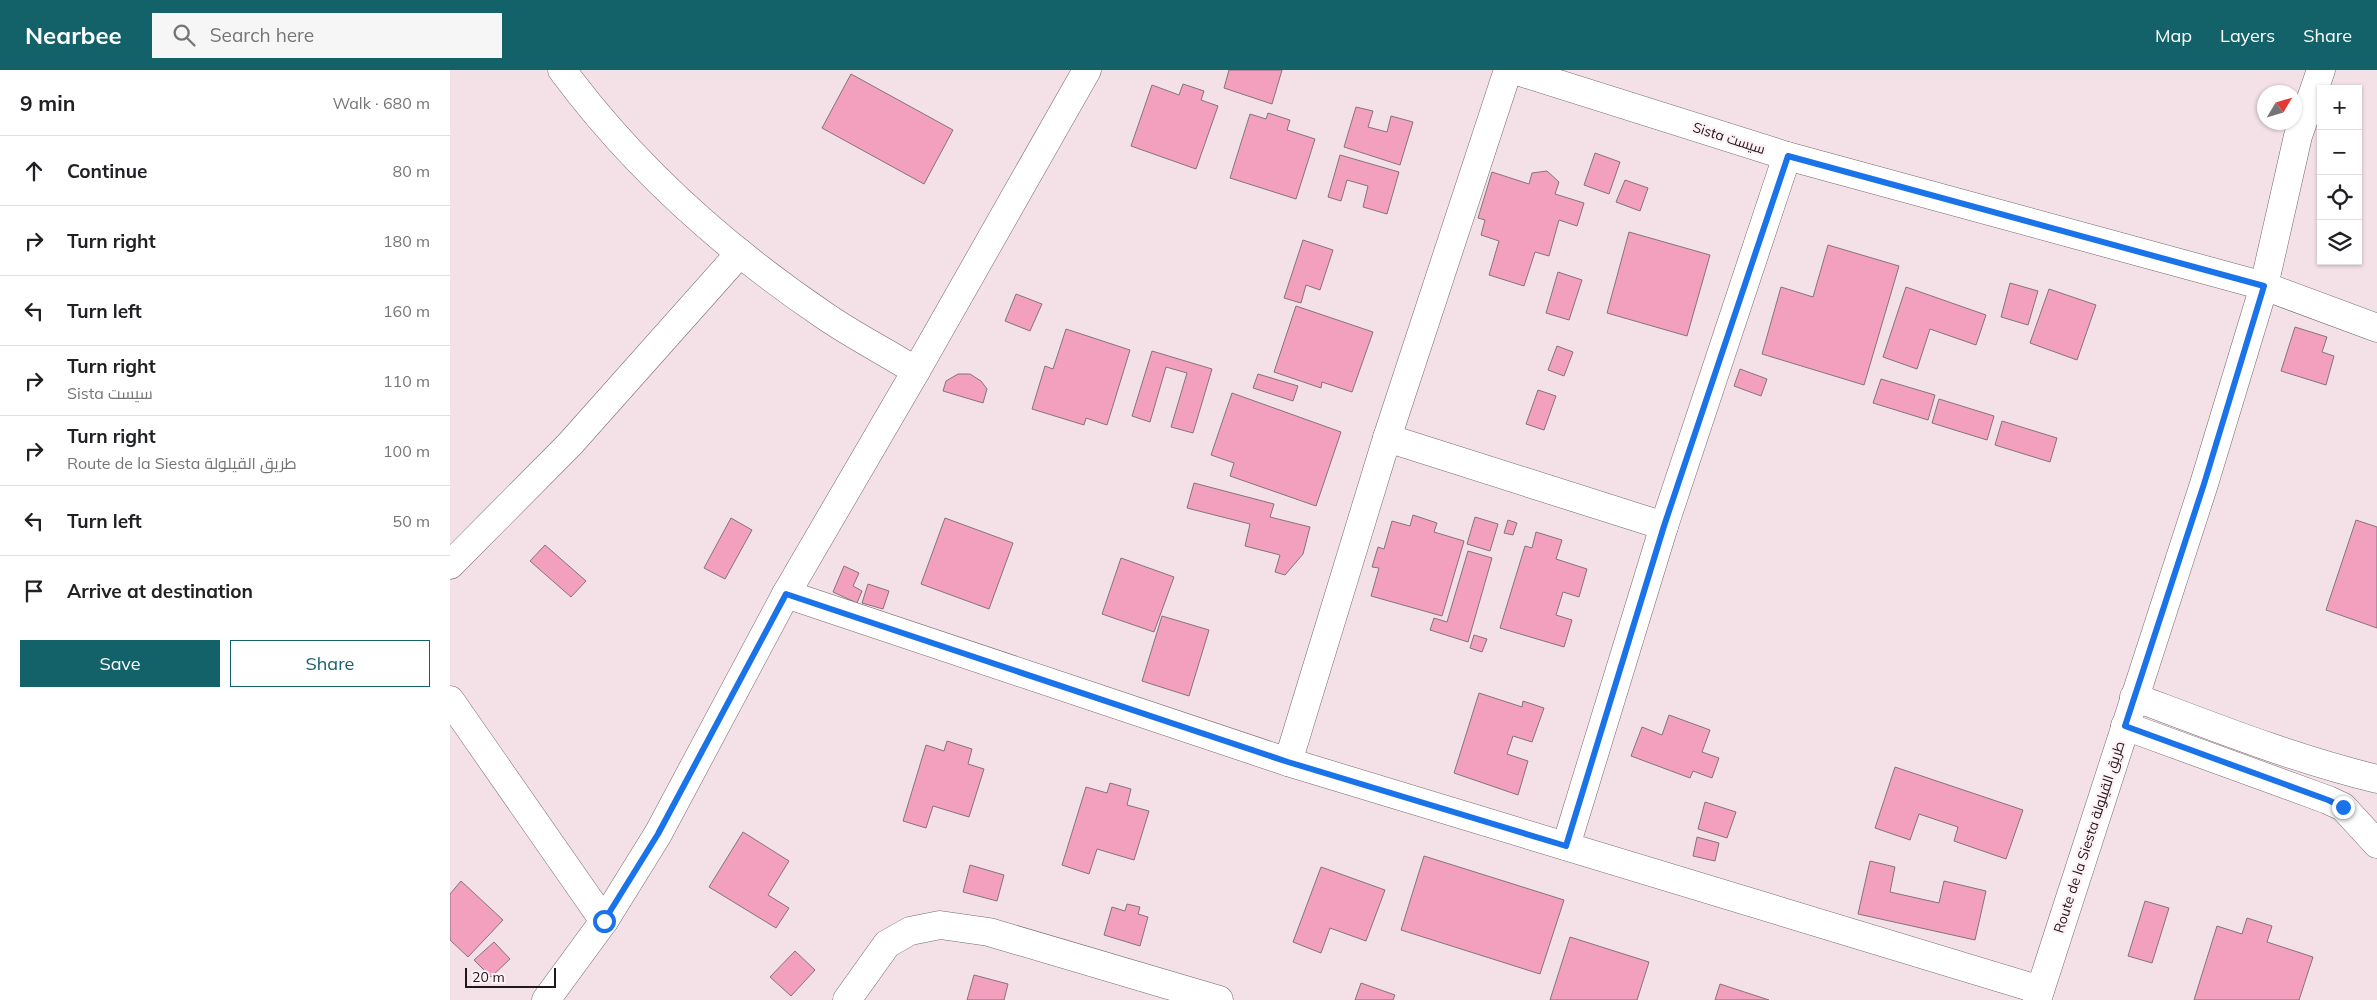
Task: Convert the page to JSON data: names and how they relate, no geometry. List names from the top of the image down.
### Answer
{
  "streets": {
    "street": ["Sista سيست", "Route de la Siesta طريق القيلولة"]
  },
  "crossings": [
    ["Sista سيست", "Route de la Siesta طريق القيلولة"]
  ],
  "scale_bar": "20 m",
  "north": "top right",
  "page": {
    "header": "Nearbee",
    "search": "Search here",
    "nav": ["Map", "Layers", "Share"],
    "heading": ["9 min", "Walk · 680 m"],
    "map_buttons": ["+", "−"],
    "list": [
      ["Continue", "80 m"],
      ["Turn right", "180 m"],
      ["Turn left", "160 m"],
      ["Turn right", "Sista سيست", "110 m"],
      ["Turn right", "Route de la Siesta طريق القيلولة", "100 m"],
      ["Turn left", "50 m"],
      "Arrive at destination"
    ],
    "buttons": ["Save", "Share"],
    "scale": "20 m"
  }
}
